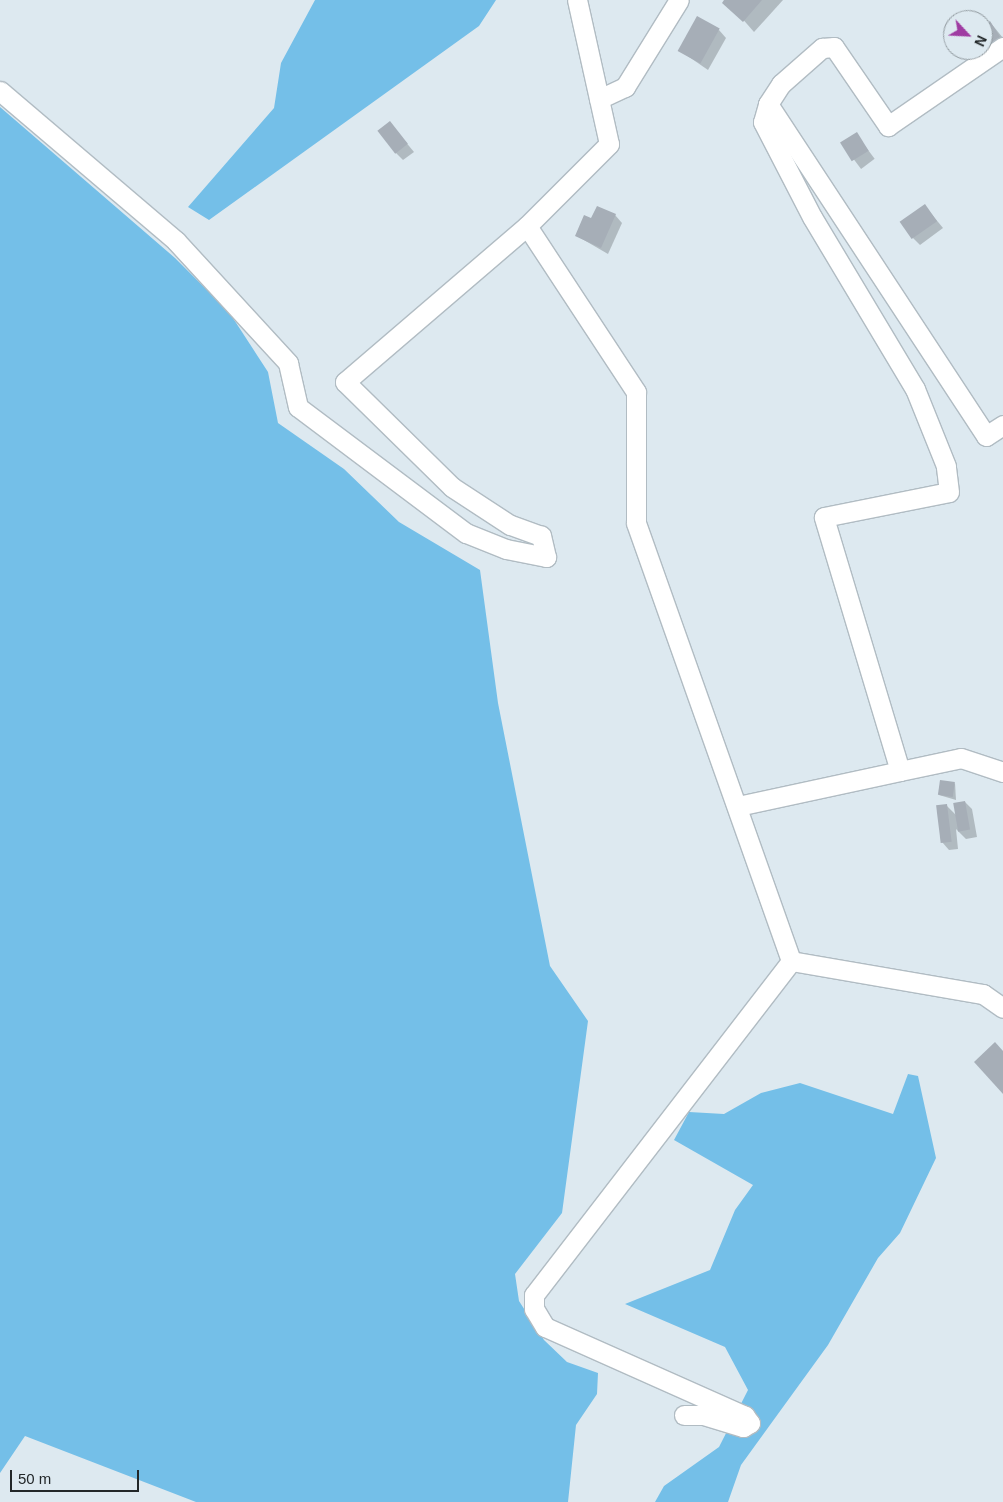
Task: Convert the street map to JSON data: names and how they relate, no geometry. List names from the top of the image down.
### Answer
{
  "scale_bar": "50 m",
  "north": "bottom right"
}
